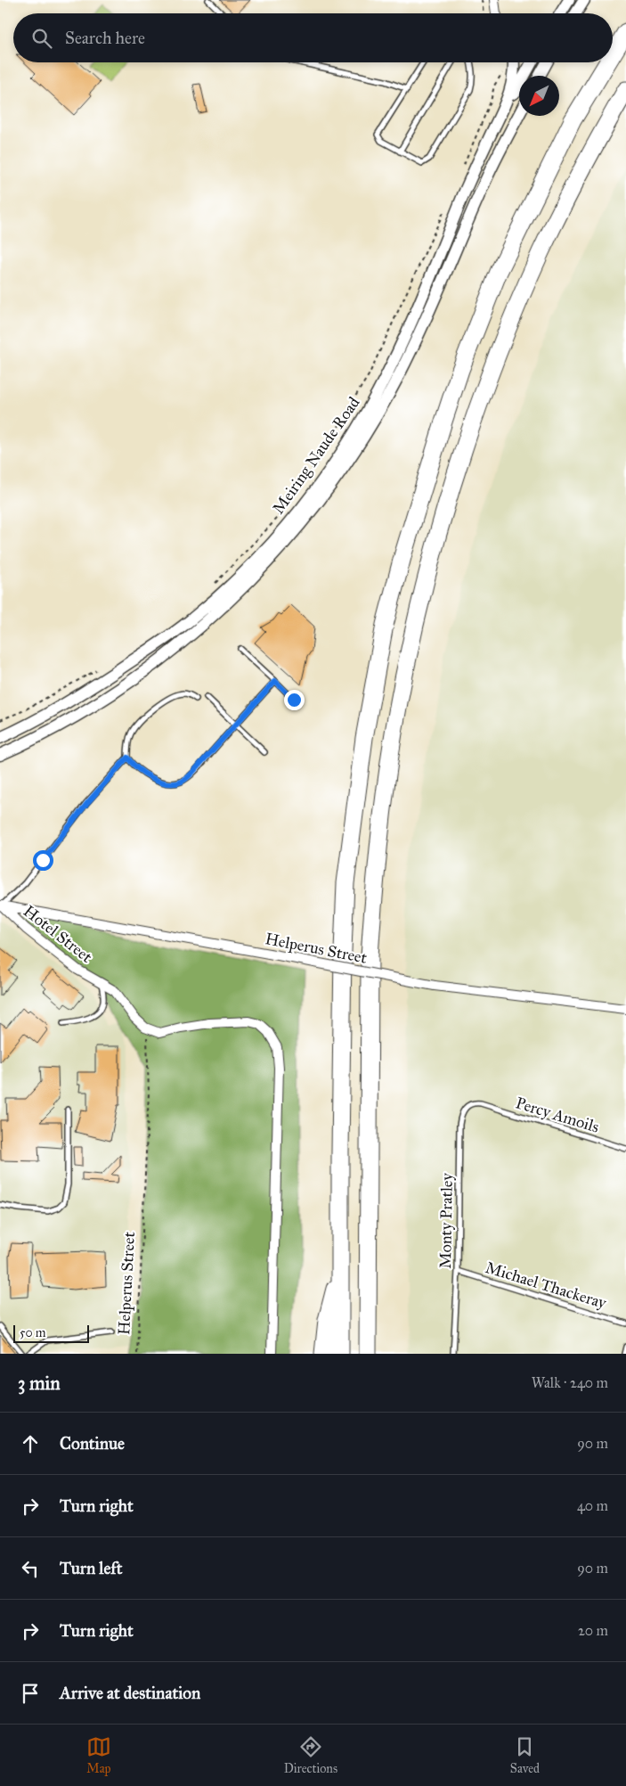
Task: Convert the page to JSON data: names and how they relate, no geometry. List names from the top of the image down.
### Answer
{
  "streets": {
    "street": ["Meiring Naude Road", "Hotel Street", "Helperus Street"],
    "lane": ["Percy Amoils", "Monty Pratley", "Michael Thackeray"]
  },
  "crossings": [
    ["Hotel Street", "Helperus Street"],
    ["Percy Amoils", "Monty Pratley"],
    ["Monty Pratley", "Michael Thackeray"]
  ],
  "scale_bar": "50 m",
  "north": "bottom left",
  "page": {
    "search": "Search here",
    "scale": "50 m",
    "heading": ["3 min", "Walk · 240 m"],
    "list": [
      ["Continue", "90 m"],
      ["Turn right", "40 m"],
      ["Turn left", "90 m"],
      ["Turn right", "20 m"],
      "Arrive at destination"
    ],
    "nav": ["Map", "Directions", "Saved"]
  }
}
